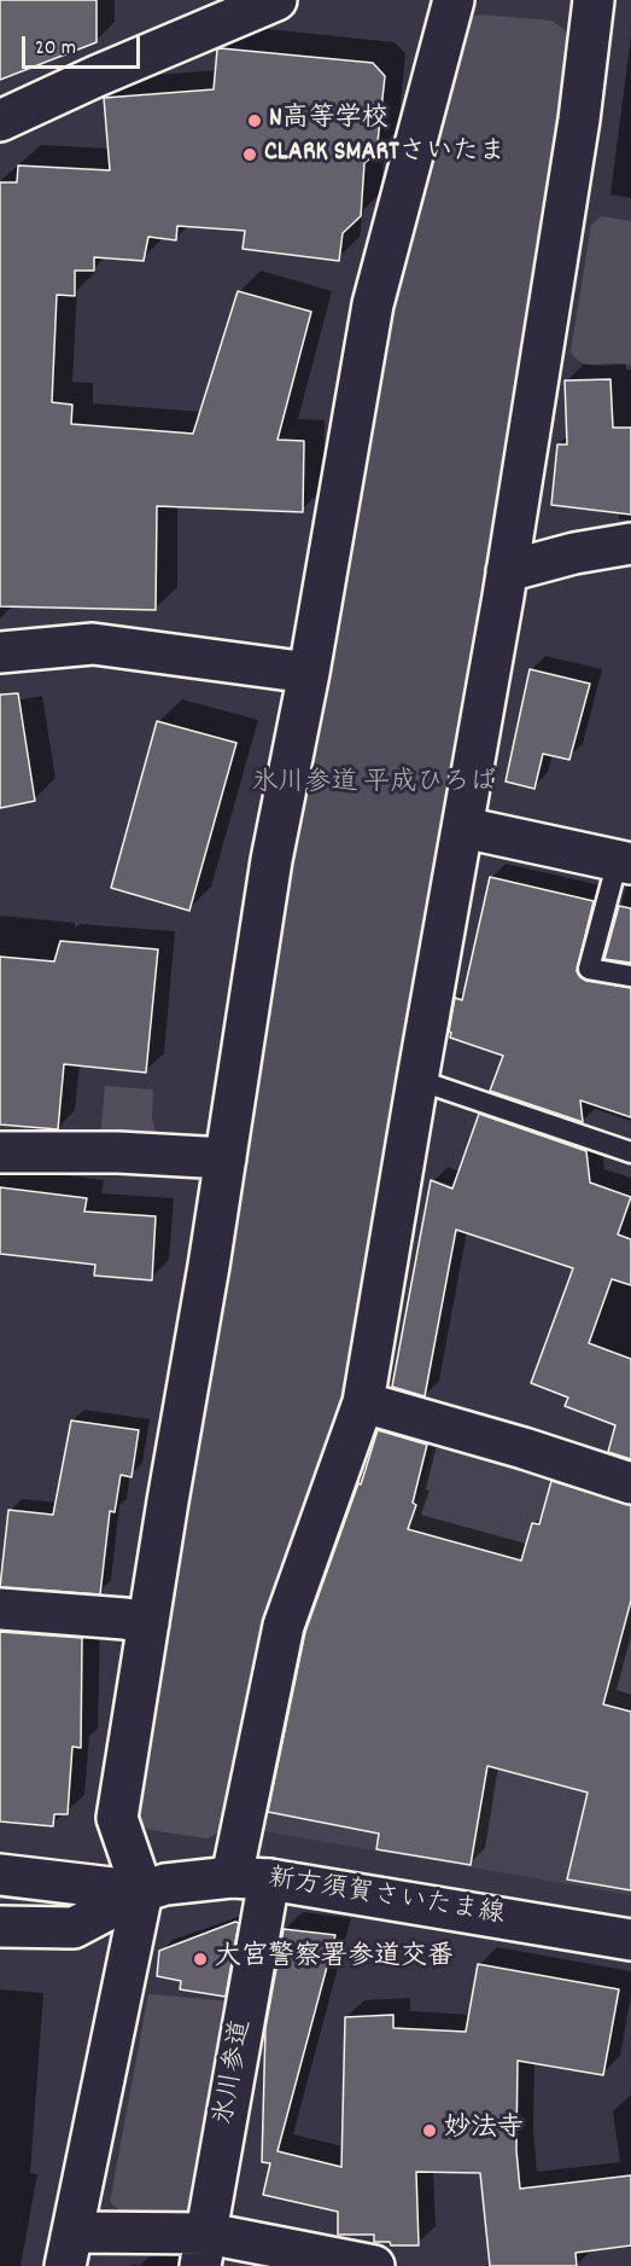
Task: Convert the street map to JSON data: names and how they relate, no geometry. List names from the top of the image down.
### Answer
{
  "streets": {
    "street": ["新方須賀さいたま線", "氷川参道"]
  },
  "crossings": [
    ["新方須賀さいたま線", "氷川参道"]
  ],
  "parks": ["氷川参道 平成ひろば"],
  "places": [
    "N高等学校",
    "CLARK SMARTさいたま",
    "大宮警察署参道交番",
    "妙法寺"
  ],
  "scale_bar": "20 m"
}
